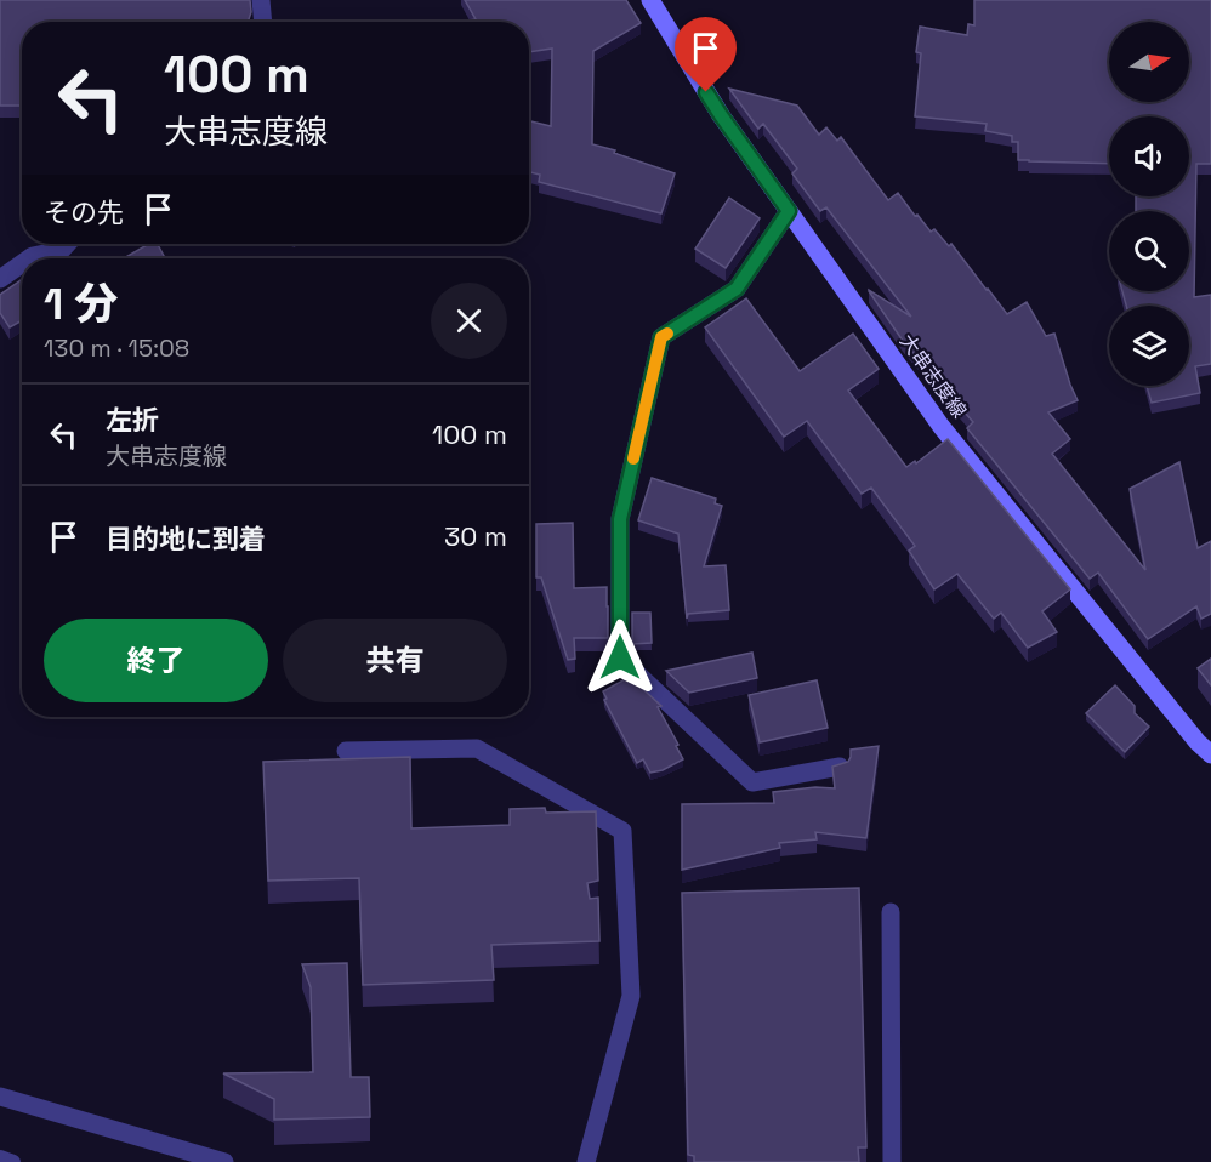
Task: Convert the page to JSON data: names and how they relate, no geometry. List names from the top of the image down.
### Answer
{
  "streets": {
    "main road": ["大串志度線"]
  },
  "north": "right",
  "page": {
    "turn": ["100 m", "大串志度線"],
    "then": "その先",
    "heading": ["1 分", "130 m · 15:08"],
    "list": [
      {
        "name": "左折",
        "note": "大串志度線",
        "value": "100 m"
      },
      {
        "name": "目的地に到着",
        "value": "30 m"
      }
    ],
    "buttons": ["終了", "共有"]
  }
}
